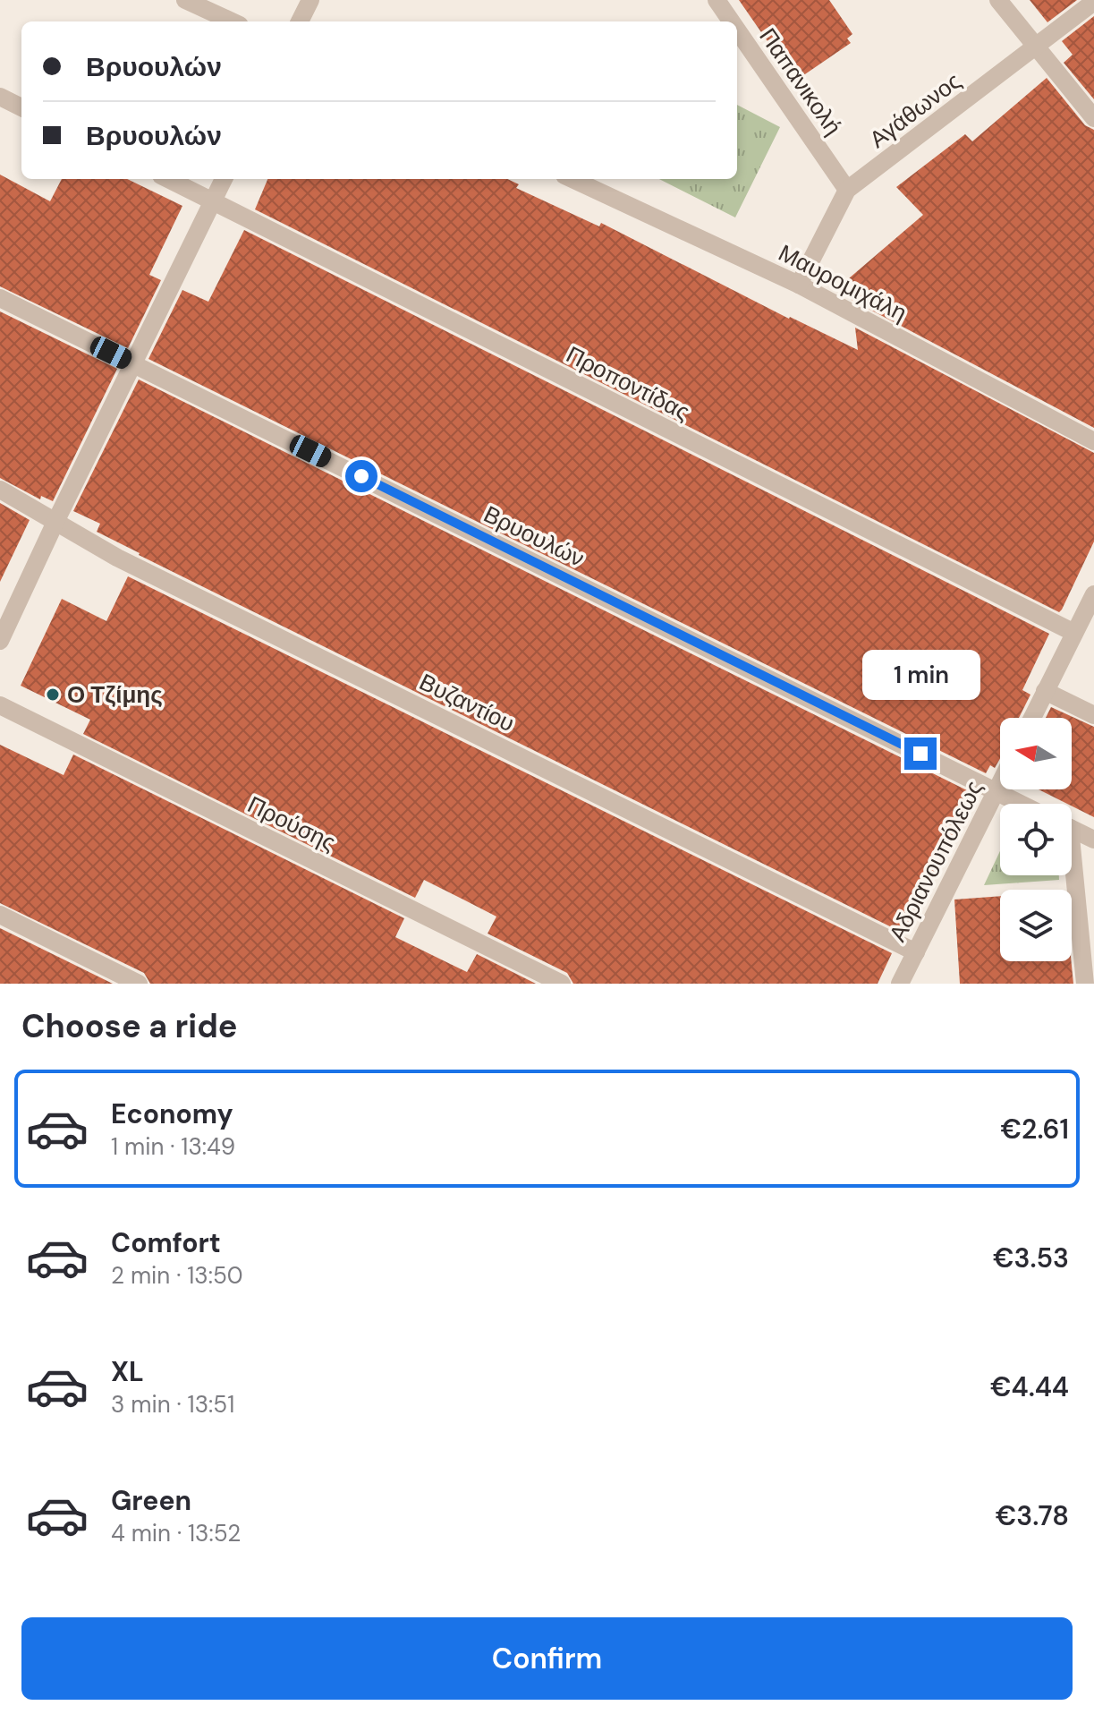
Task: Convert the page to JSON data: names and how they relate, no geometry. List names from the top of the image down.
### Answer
{
  "streets": {
    "street": [
      "Παπανικολή",
      "Αγάθωνος",
      "Μαυρομιχάλη",
      "Προποντίδας",
      "Βρυουλών",
      "Βυζαντίου",
      "Προύσης",
      "Αδριανουπόλεως"
    ]
  },
  "crossings": [
    ["Παπανικολή", "Αγάθωνος"],
    ["Αγάθωνος", "Μαυρομιχάλη"],
    ["Βρυουλών", "Αδριανουπόλεως"],
    ["Βυζαντίου", "Αδριανουπόλεως"]
  ],
  "places": ["Ο Τζίμης"],
  "north": "left",
  "page": {
    "banner": ["Βρυουλών", "Βρυουλών"],
    "bubble": "1 min",
    "heading": "Choose a ride",
    "list": [
      {
        "name": "Economy",
        "note": "1 min · 13:49",
        "value": "€2.61"
      },
      {
        "name": "Comfort",
        "note": "2 min · 13:50",
        "value": "€3.53"
      },
      {
        "name": "XL",
        "note": "3 min · 13:51",
        "value": "€4.44"
      },
      {
        "name": "Green",
        "note": "4 min · 13:52",
        "value": "€3.78"
      }
    ],
    "buttons": "Confirm"
  }
}
